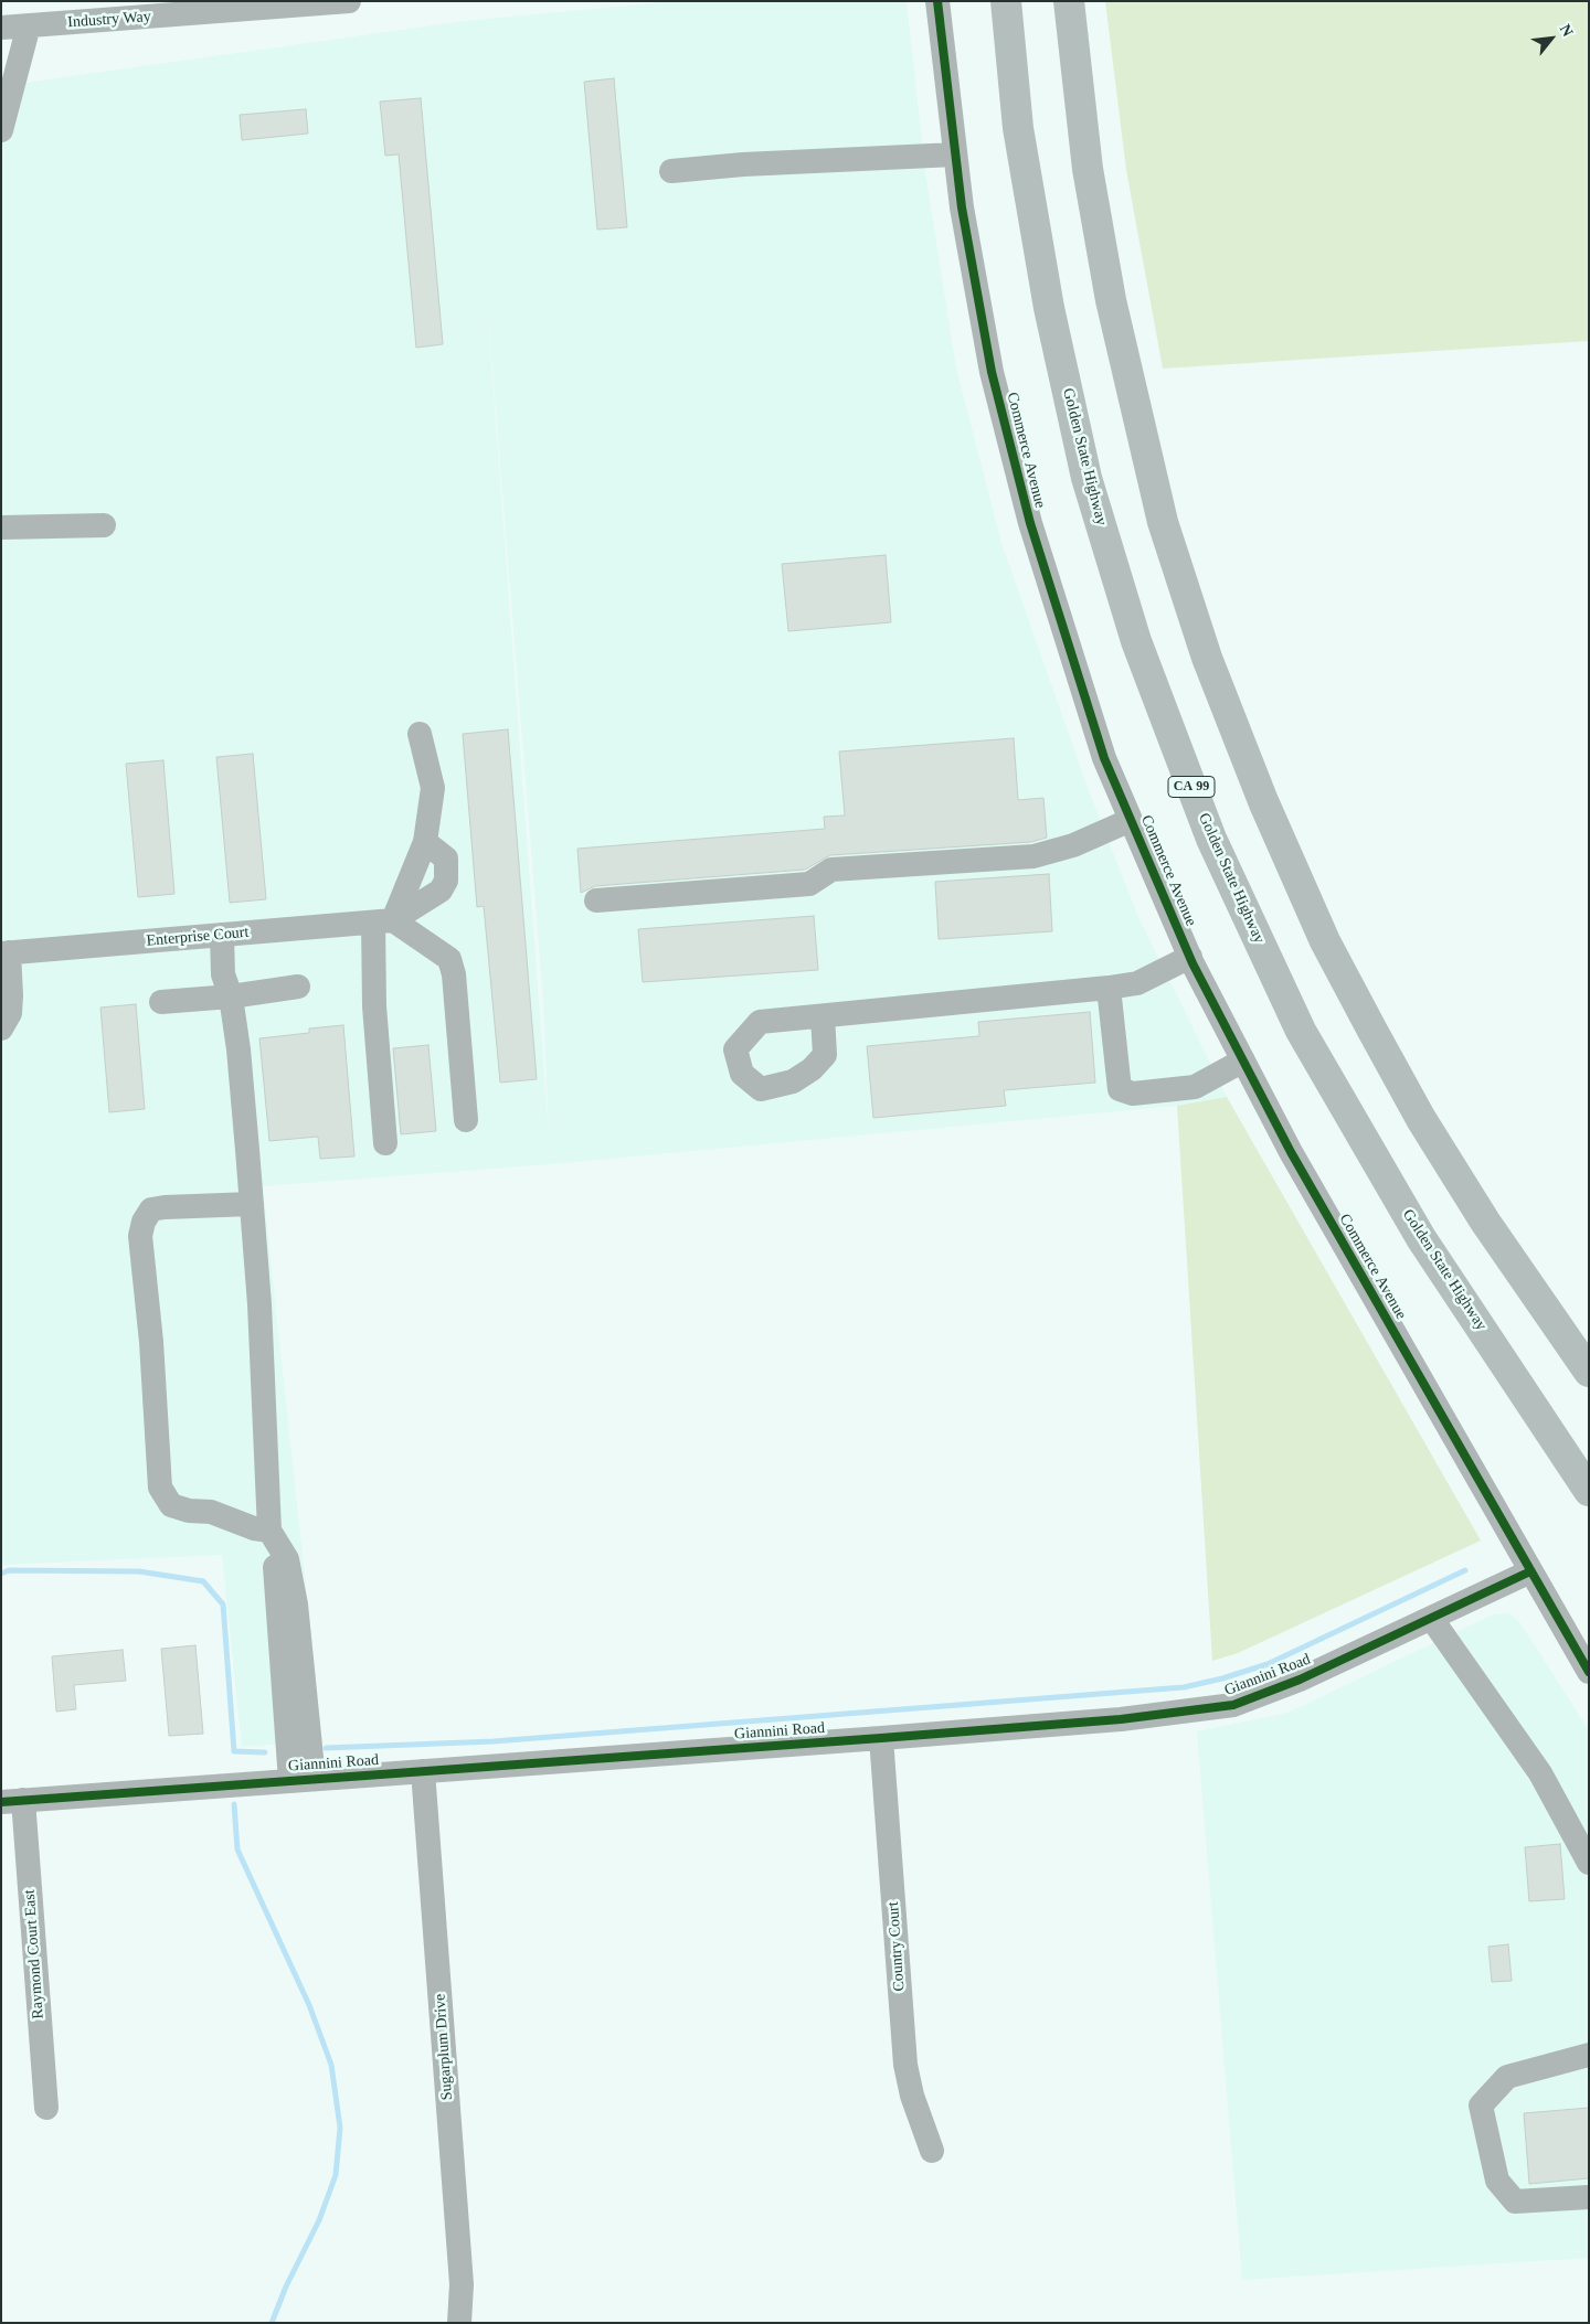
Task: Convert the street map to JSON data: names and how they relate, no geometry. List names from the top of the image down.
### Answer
{
  "streets": {
    "highway": ["Golden State Highway", "CA 99"],
    "street": [
      "Industry Way",
      "Commerce Avenue",
      "Enterprise Court",
      "Giannini Road",
      "Country Court",
      "Raymond Court East",
      "Sugarplum Drive"
    ]
  },
  "crossings": [
    ["Commerce Avenue", "Giannini Road"],
    ["Giannini Road", "Country Court"],
    ["Giannini Road", "Raymond Court East"],
    ["Giannini Road", "Sugarplum Drive"]
  ],
  "north": "top right"
}
